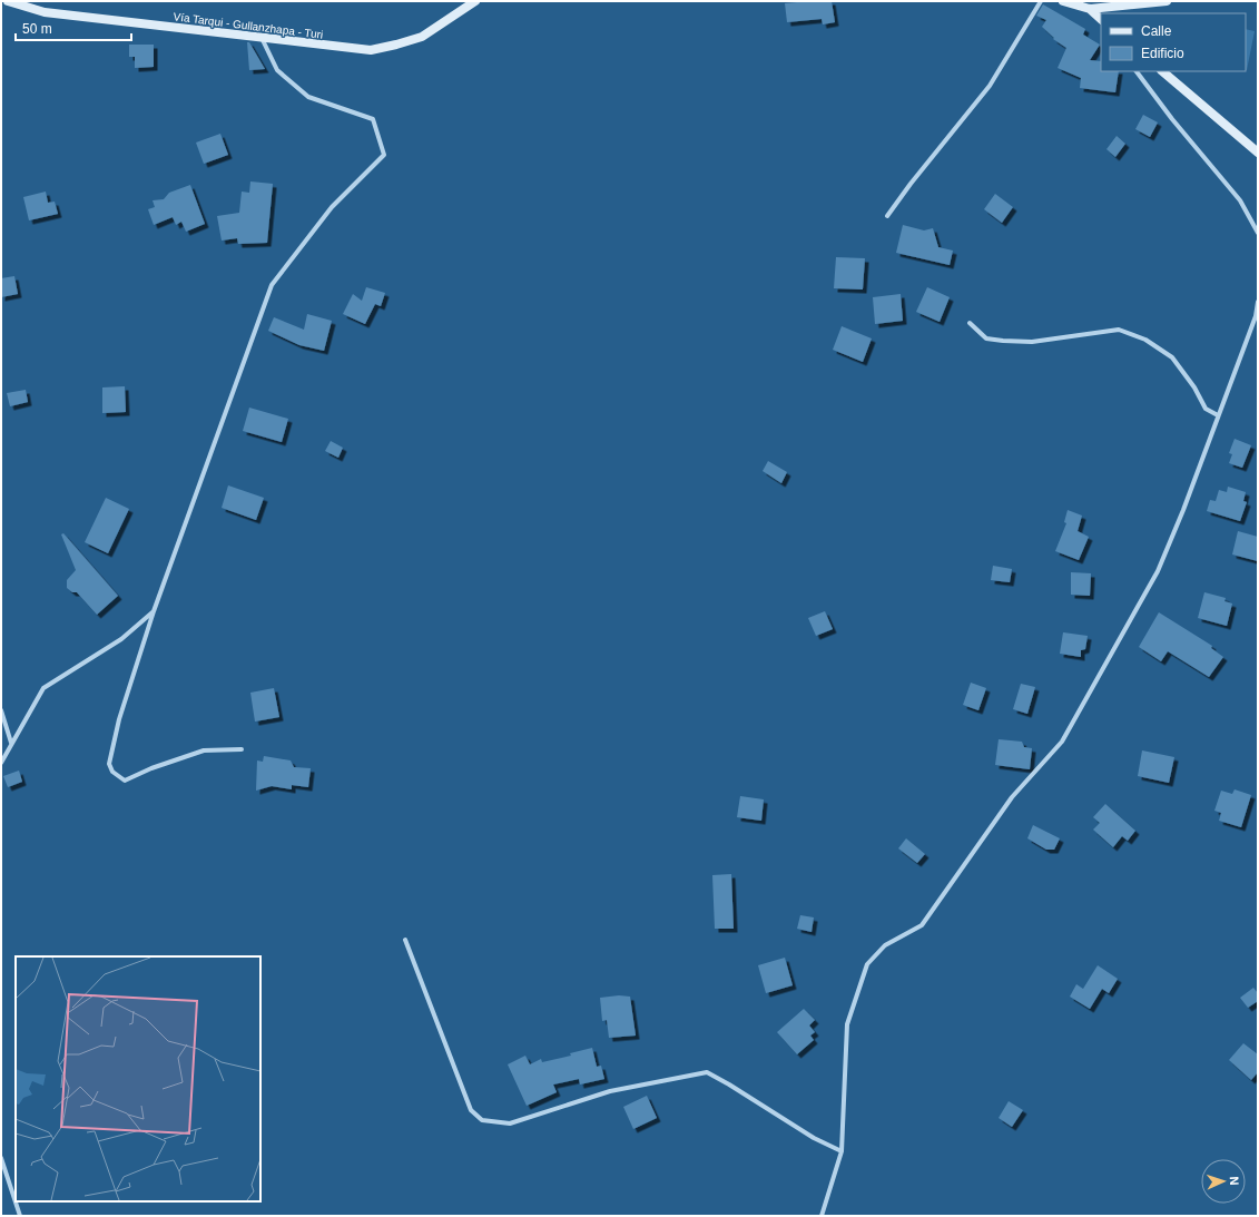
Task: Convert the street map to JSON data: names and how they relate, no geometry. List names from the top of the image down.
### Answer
{
  "streets": {
    "main road": ["Vía Tarqui - Gullanzhapa - Turi"]
  },
  "legend": ["Calle", "Edificio"],
  "scale_bar": "50 m",
  "north": "right"
}
